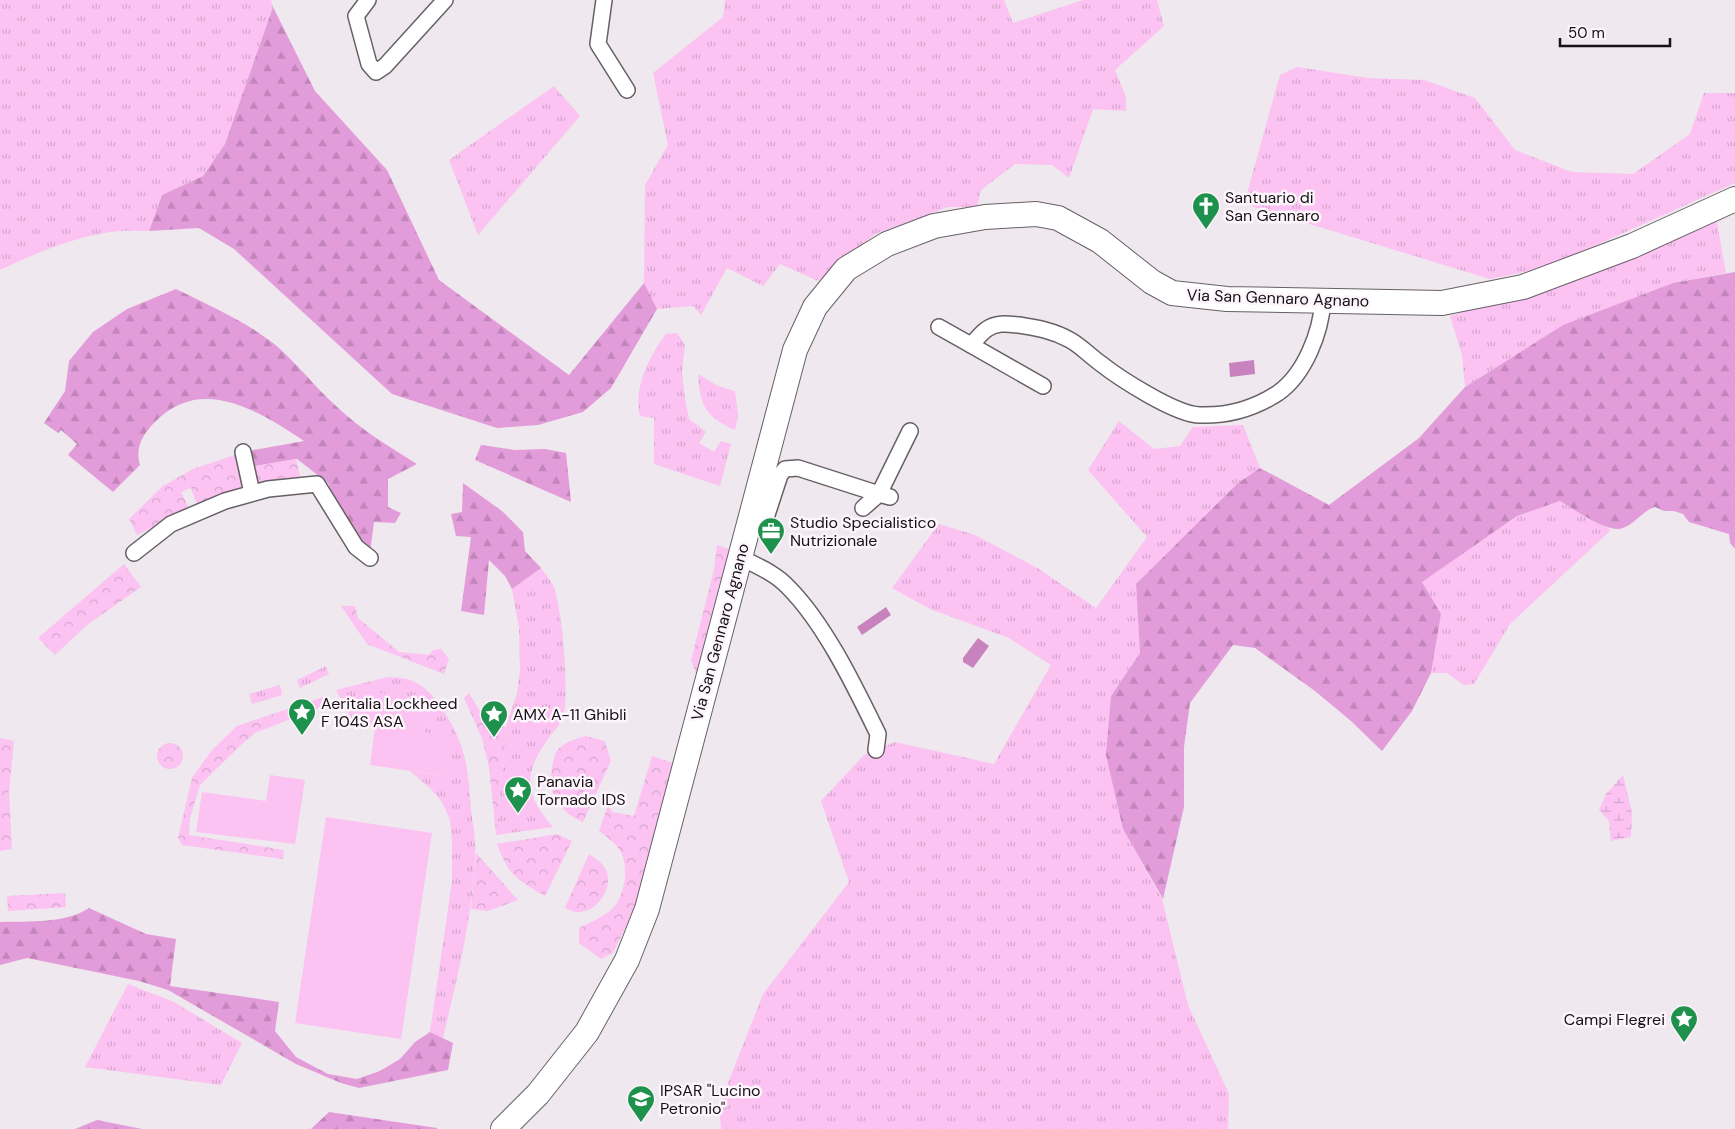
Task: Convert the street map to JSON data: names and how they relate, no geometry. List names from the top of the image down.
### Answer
{
  "streets": {
    "main road": ["Via San Gennaro Agnano"]
  },
  "places": {
    "church": ["Santuario di San Gennaro"],
    "office": ["Studio Specialistico Nutrizionale"],
    "place": [
      "Aeritalia Lockheed F 104S ASA",
      "AMX A-11 Ghibli",
      "Panavia Tornado IDS",
      "Campi Flegrei"
    ],
    "school or university": ["IPSAR \"Lucino Petronio\""]
  },
  "scale_bar": "50 m"
}
